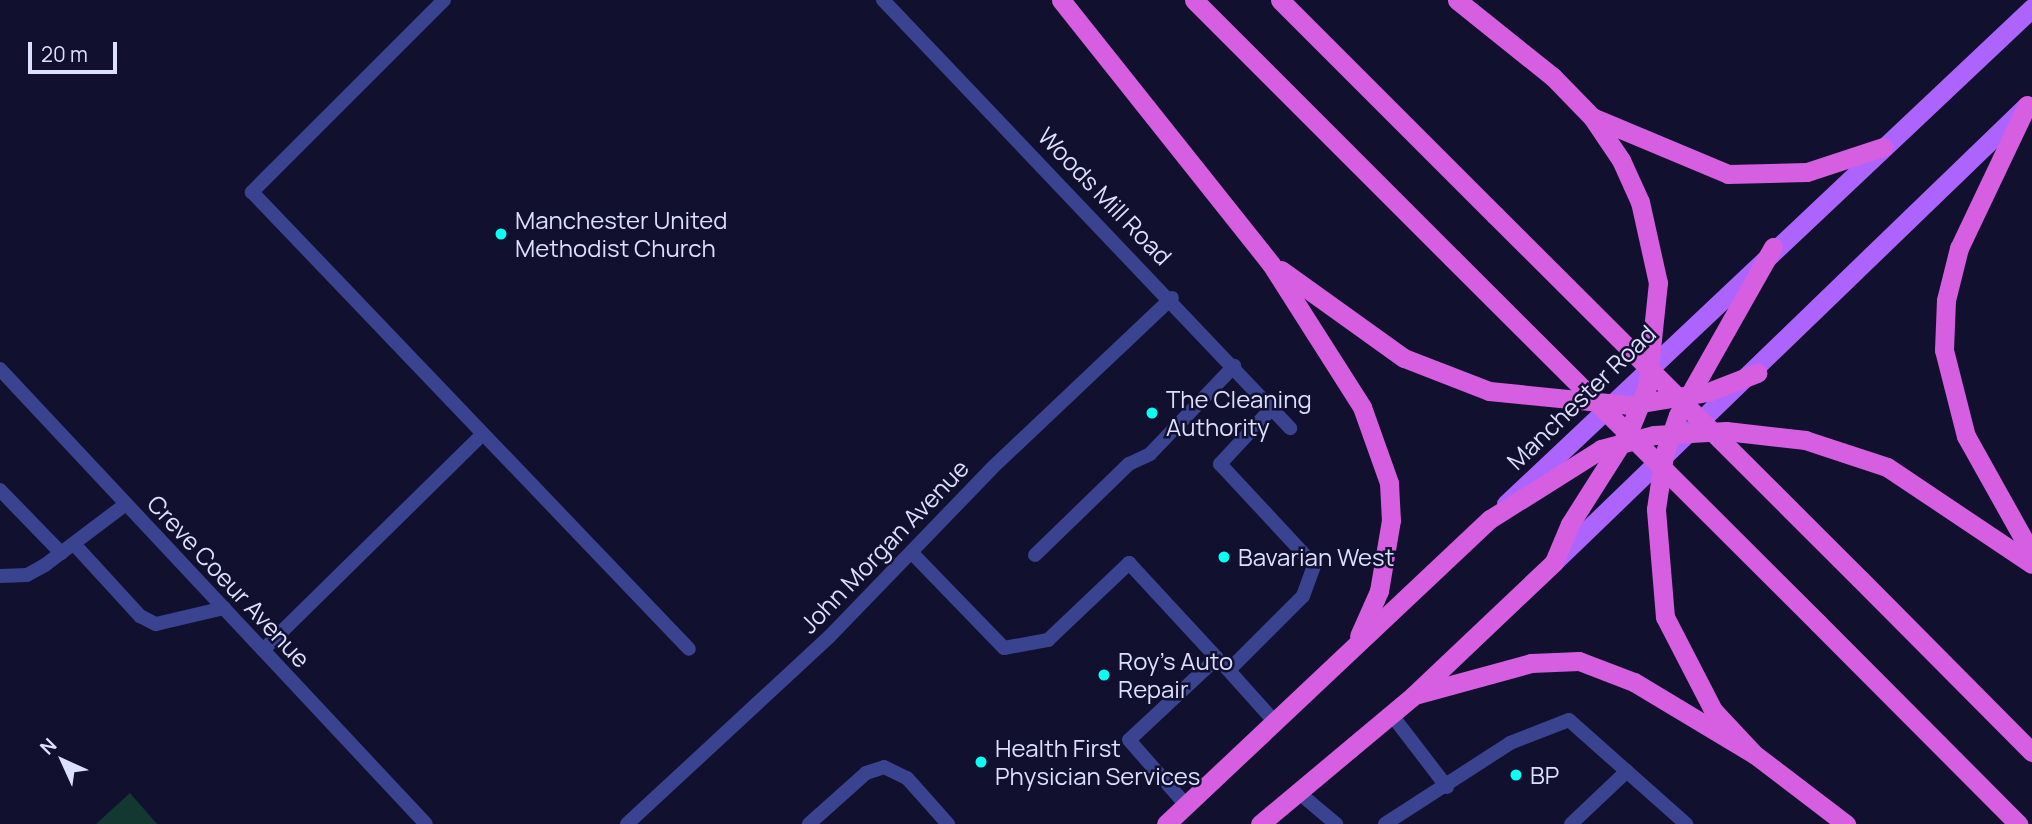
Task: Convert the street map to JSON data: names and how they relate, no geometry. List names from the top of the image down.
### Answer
{
  "streets": {
    "highway": ["Manchester Road"],
    "street": ["Woods Mill Road", "John Morgan Avenue", "Creve Coeur Avenue"]
  },
  "crossings": [
    ["Woods Mill Road", "John Morgan Avenue"]
  ],
  "places": [
    "Manchester United Methodist Church",
    "The Cleaning Authority",
    "Bavarian West",
    "Roy's Auto Repair",
    "Health First Physician Services",
    "BP"
  ],
  "scale_bar": "20 m",
  "north": "top left"
}
